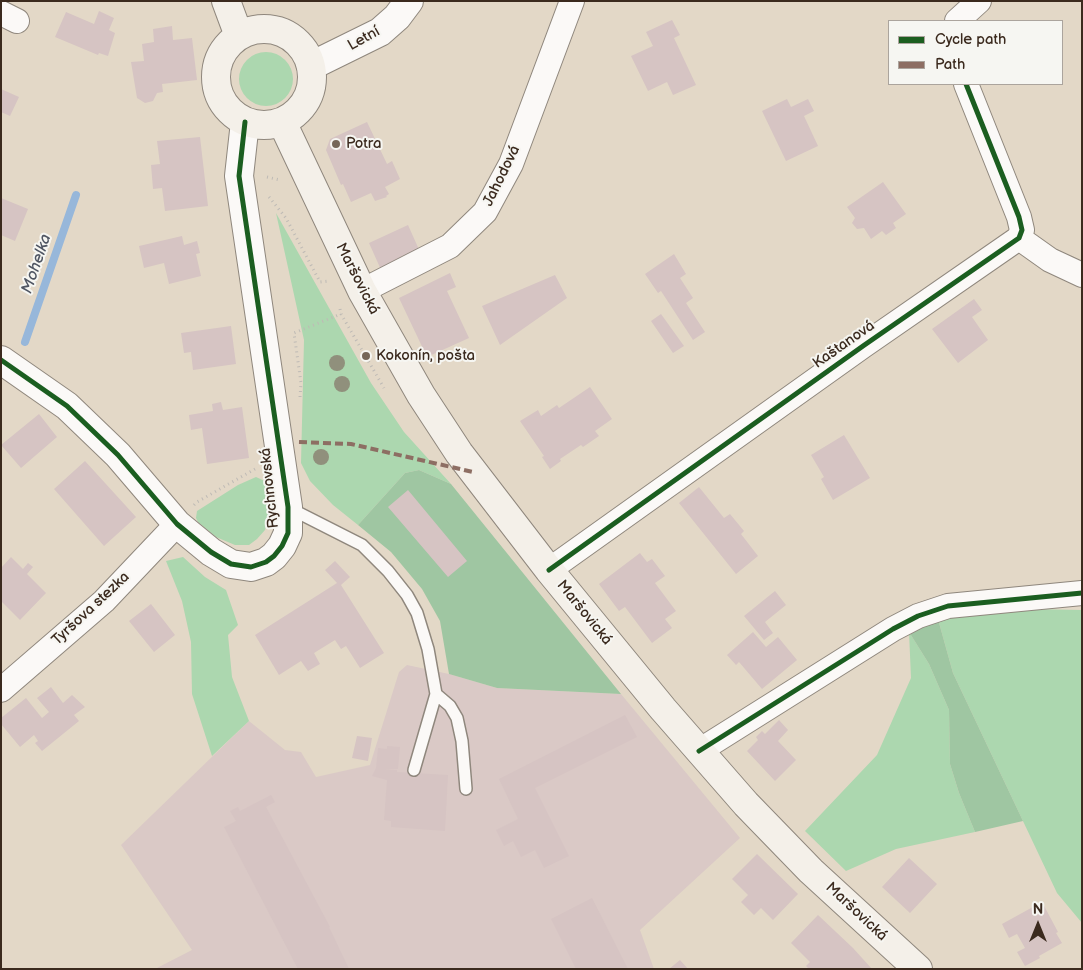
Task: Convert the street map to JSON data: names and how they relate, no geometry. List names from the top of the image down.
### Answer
{
  "streets": {
    "main road": ["Maršovická"],
    "street": [
      "Letní",
      "Jahodová",
      "Kaštanová",
      "Rychnovská",
      "Tyršova stezka"
    ]
  },
  "crossings": [
    ["Letní", "Maršovická"],
    ["Letní", "Rychnovská"],
    ["Jahodová", "Maršovická"],
    ["Maršovická", "Kaštanová"],
    ["Maršovická", "Rychnovská"],
    ["Rychnovská", "Tyršova stezka"]
  ],
  "water": ["Mohelka"],
  "places": ["Potra", "Kokonín, pošta"],
  "legend": ["Cycle path", "Path"],
  "north": "top"
}
